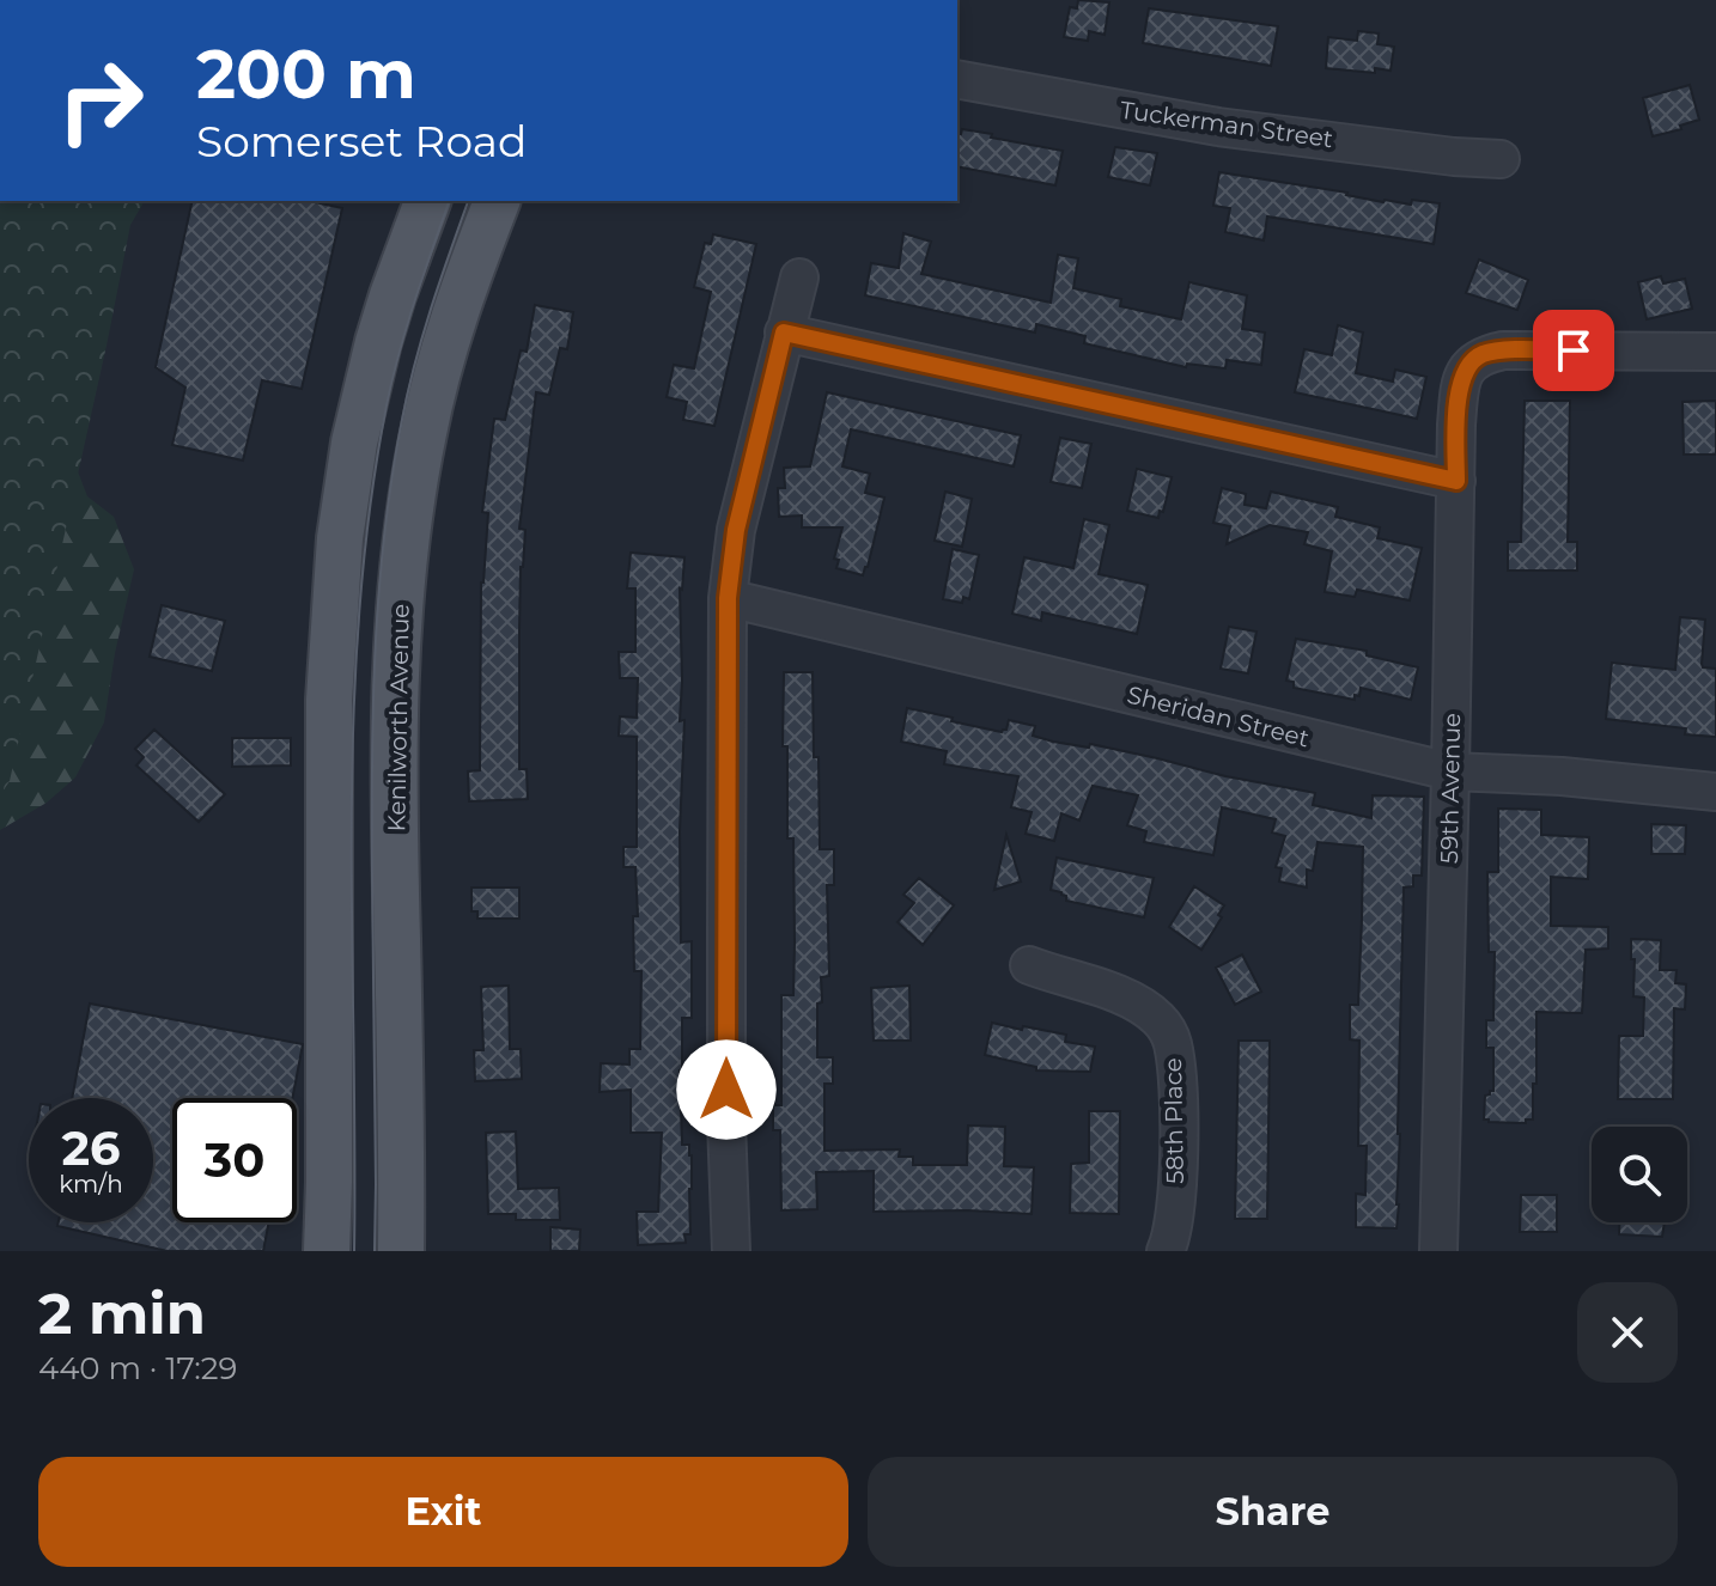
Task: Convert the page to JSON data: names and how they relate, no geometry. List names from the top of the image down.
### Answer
{
  "streets": {
    "main road": ["Kenilworth Avenue"],
    "street": [
      "Tuckerman Street",
      "Sheridan Street",
      "59th Avenue",
      "58th Place"
    ]
  },
  "crossings": [
    ["Sheridan Street", "59th Avenue"]
  ],
  "page": {
    "turn": ["200 m", "Somerset Road"],
    "speed": "26 km/h",
    "limit": "30",
    "heading": ["2 min", "440 m · 17:29"],
    "buttons": ["Exit", "Share"]
  }
}
